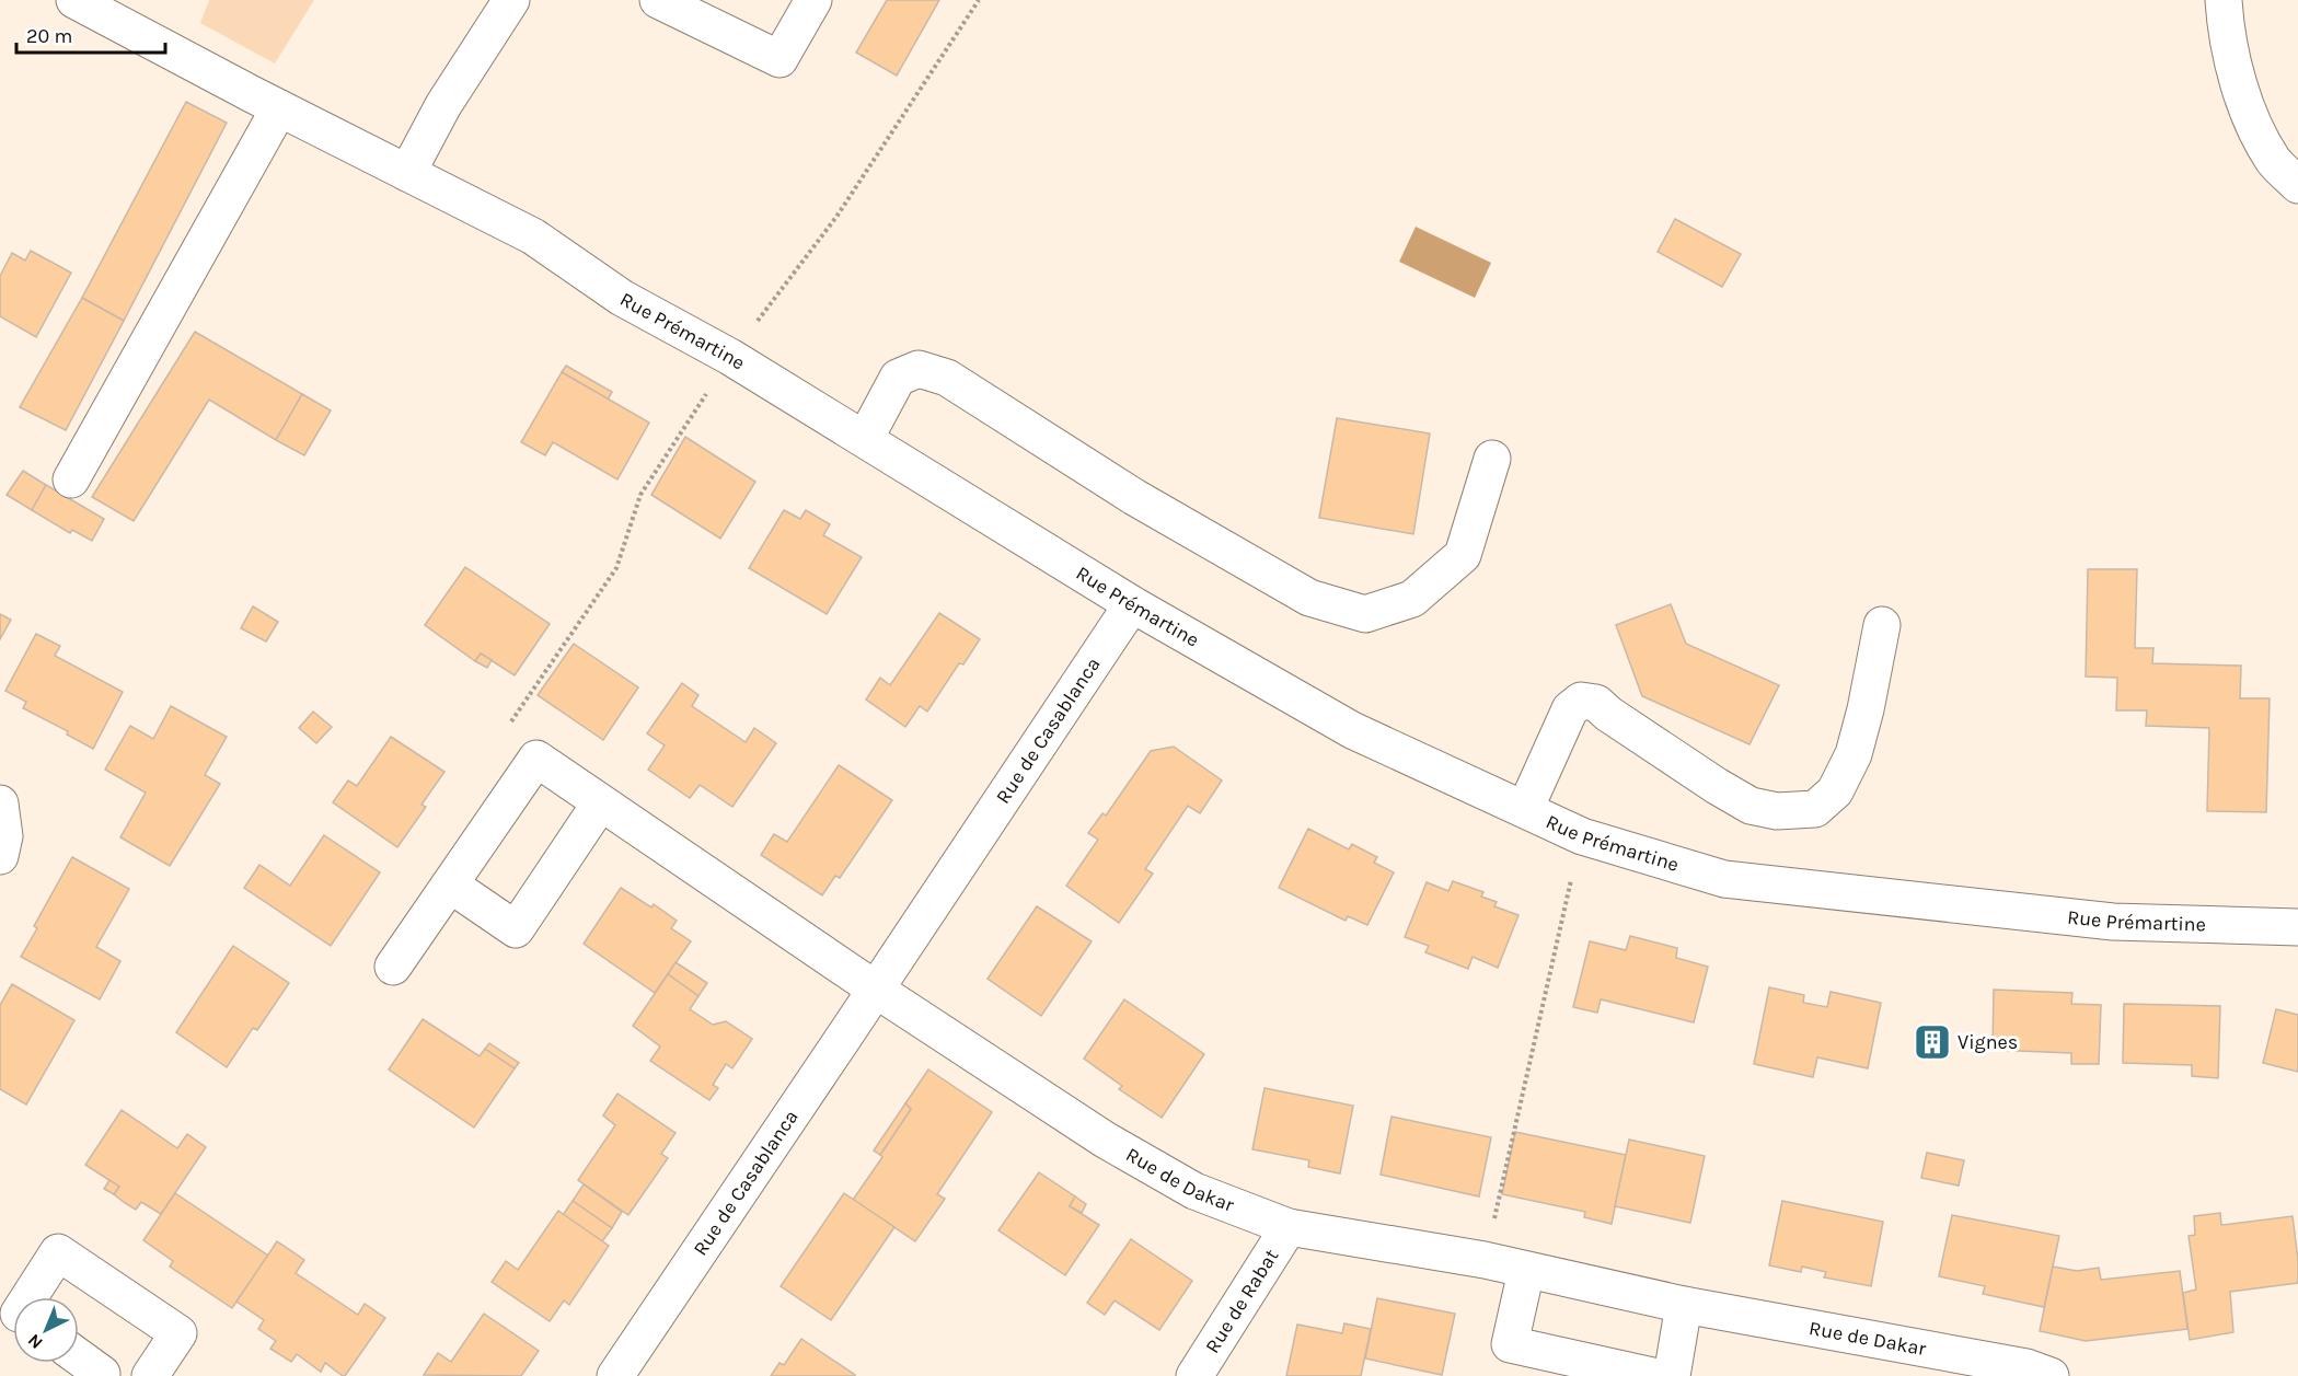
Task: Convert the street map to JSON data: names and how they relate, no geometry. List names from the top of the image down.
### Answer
{
  "streets": {
    "street": [
      "Rue Prémartine",
      "Rue de Casablanca",
      "Rue de Dakar",
      "Rue de Rabat"
    ]
  },
  "crossings": [
    ["Rue Prémartine", "Rue de Casablanca"],
    ["Rue de Casablanca", "Rue de Dakar"],
    ["Rue de Dakar", "Rue de Rabat"]
  ],
  "places": {
    "building": ["Vignes"]
  },
  "scale_bar": "20 m",
  "north": "bottom left"
}
